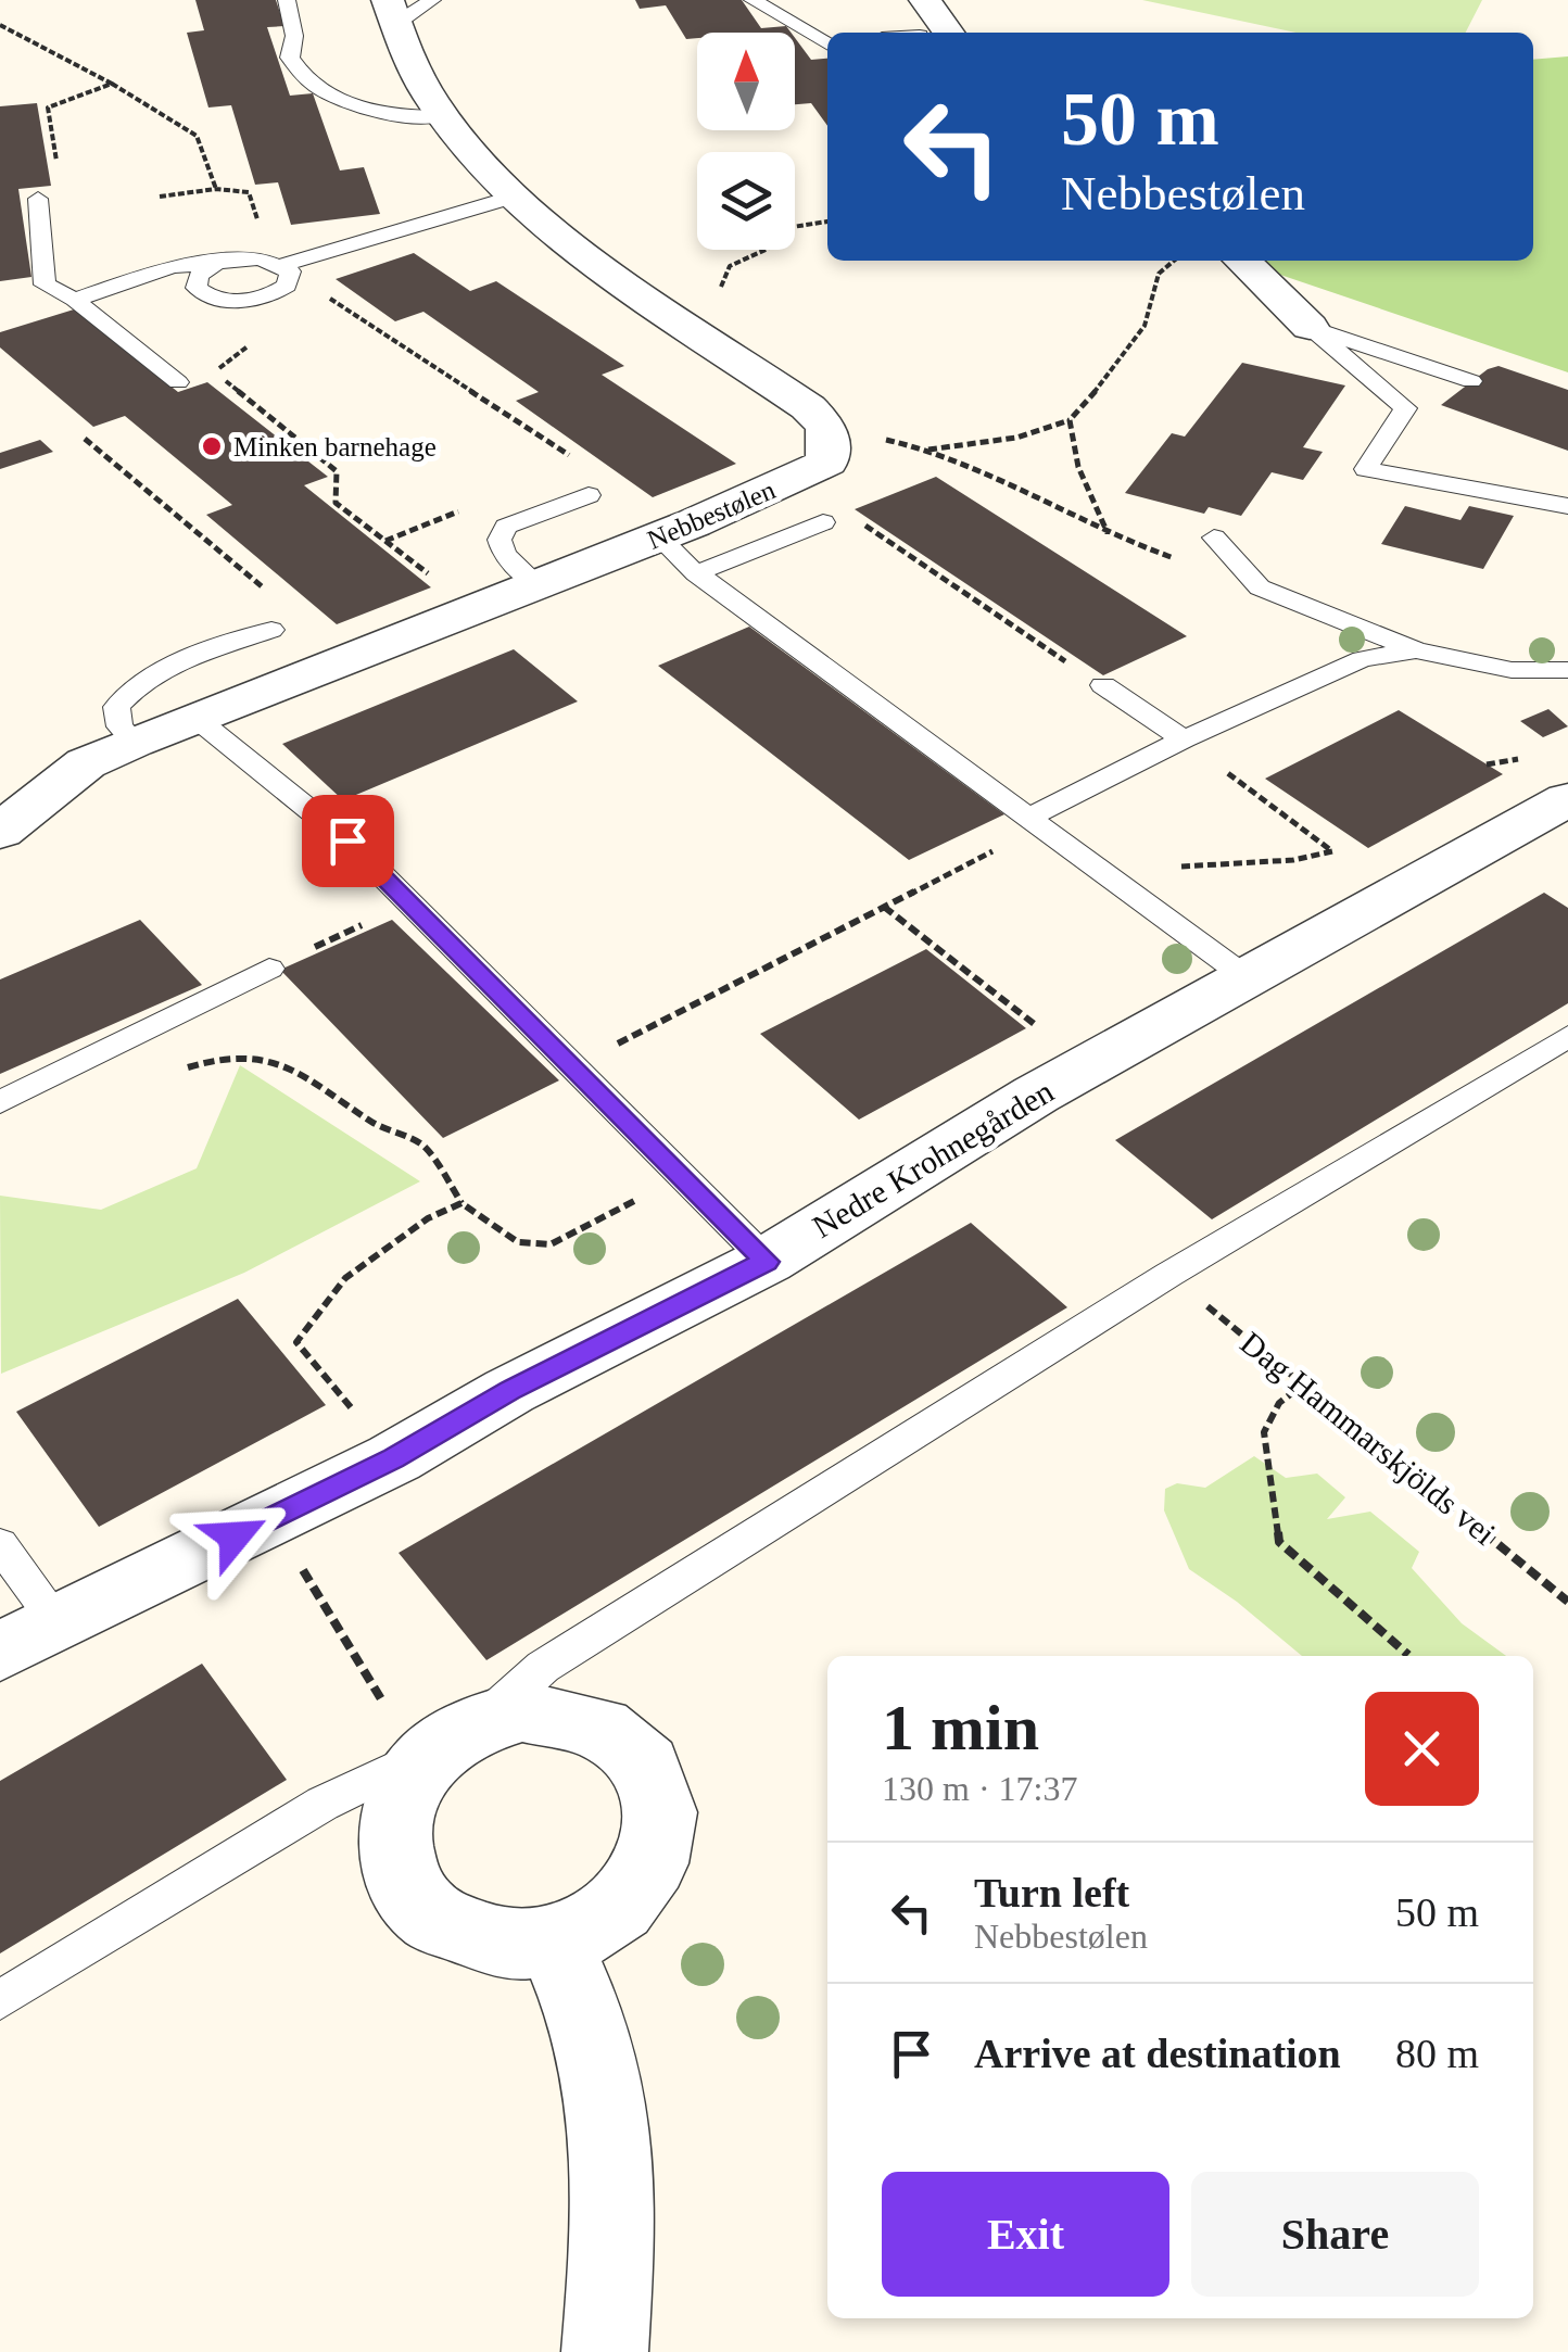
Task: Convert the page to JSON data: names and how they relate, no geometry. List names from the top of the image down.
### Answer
{
  "streets": {
    "street": ["Nebbestølen", "Nedre Krohnegården"],
    "path": ["Dag Hammarskjölds vei"]
  },
  "places": ["Minken barnehage"],
  "north": "top",
  "page": {
    "turn": ["50 m", "Nebbestølen"],
    "heading": ["1 min", "130 m · 17:37"],
    "list": [
      {
        "name": "Turn left",
        "note": "Nebbestølen",
        "value": "50 m"
      },
      {
        "name": "Arrive at destination",
        "value": "80 m"
      }
    ],
    "buttons": ["Exit", "Share"]
  }
}
